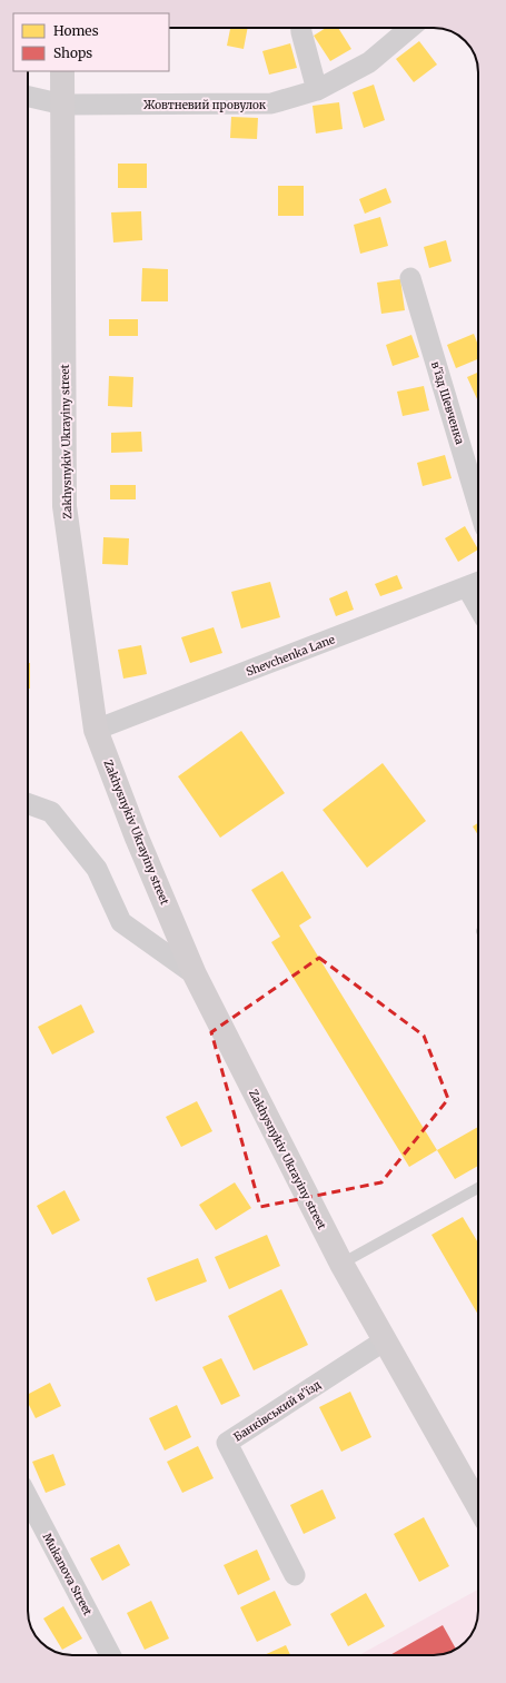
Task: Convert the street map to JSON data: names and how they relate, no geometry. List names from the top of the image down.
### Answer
{
  "streets": {
    "street": [
      "Жовтневий провулок",
      "в'їзд Шевченка",
      "Zakhysnykiv Ukrayiny street",
      "Shevchenka Lane",
      "Банківський в'їзд",
      "Mukanova Street"
    ]
  },
  "crossings": [
    ["Жовтневий провулок", "Zakhysnykiv Ukrayiny street"],
    ["Zakhysnykiv Ukrayiny street", "Shevchenka Lane"],
    ["Zakhysnykiv Ukrayiny street", "Банківський в'їзд"]
  ],
  "legend": ["Homes", "Shops"]
}
